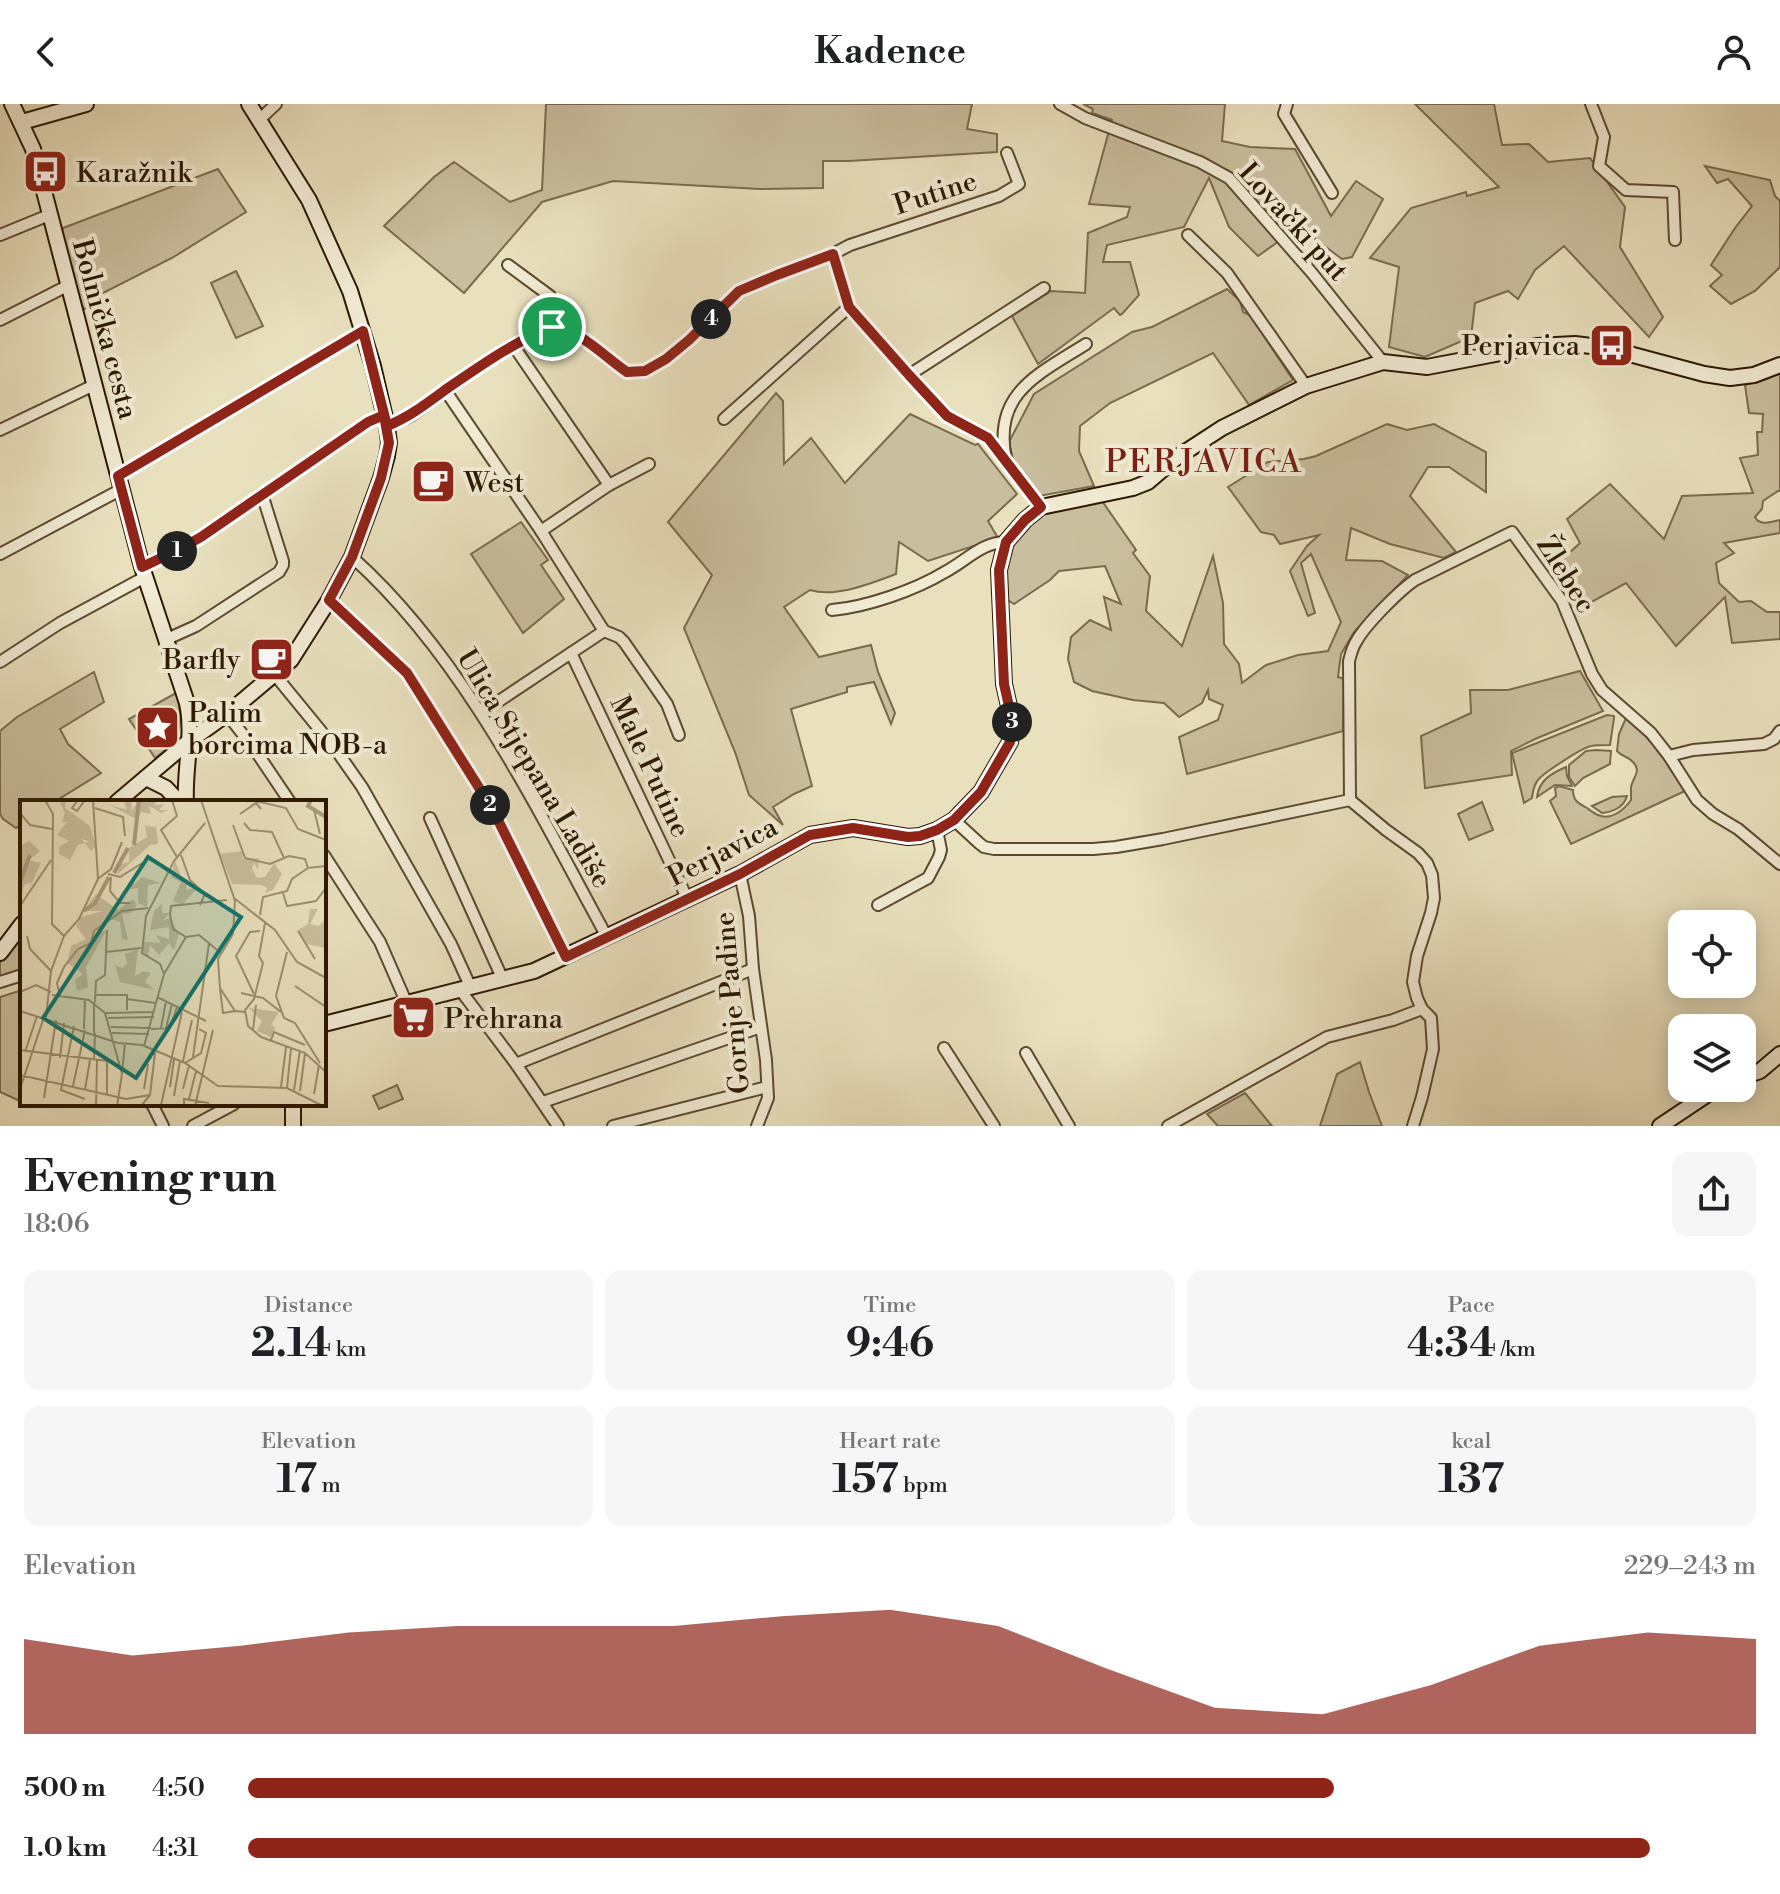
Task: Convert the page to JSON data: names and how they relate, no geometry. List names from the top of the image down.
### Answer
{
  "streets": {
    "street": [
      "Putine",
      "Lovački put",
      "Bolnička cesta",
      "Žlebec",
      "Male Putine",
      "Ulica Stjepana Ladiše",
      "Perjavica",
      "Gornje Padine"
    ]
  },
  "crossings": [
    ["Male Putine", "Perjavica"],
    ["Ulica Stjepana Ladiše", "Perjavica"],
    ["Perjavica", "Gornje Padine"]
  ],
  "districts": ["PERJAVICA"],
  "places": {
    "bus stop": ["Karažnik", "Perjavica"],
    "cafe": ["West", "Barfly"],
    "place": ["Palim borcima NOB-a"],
    "supermarket": ["Prehrana"]
  },
  "page": {
    "header": "Kadence",
    "pins": [
      "4",
      "1",
      "3",
      "2"
    ],
    "heading": ["Evening run", "18:06"],
    "stats": [
      ["Distance", "2.14 km"],
      ["Time", "9:46"],
      ["Pace", "4:34 /km"],
      ["Elevation", "17 m"],
      ["Heart rate", "157 bpm"],
      ["kcal", "137"]
    ],
    "chart": ["Elevation", "229–243 m"],
    "list": [
      {
        "name": "500 m",
        "note": "4:50"
      },
      {
        "name": "1.0 km",
        "note": "4:31"
      }
    ]
  }
}
